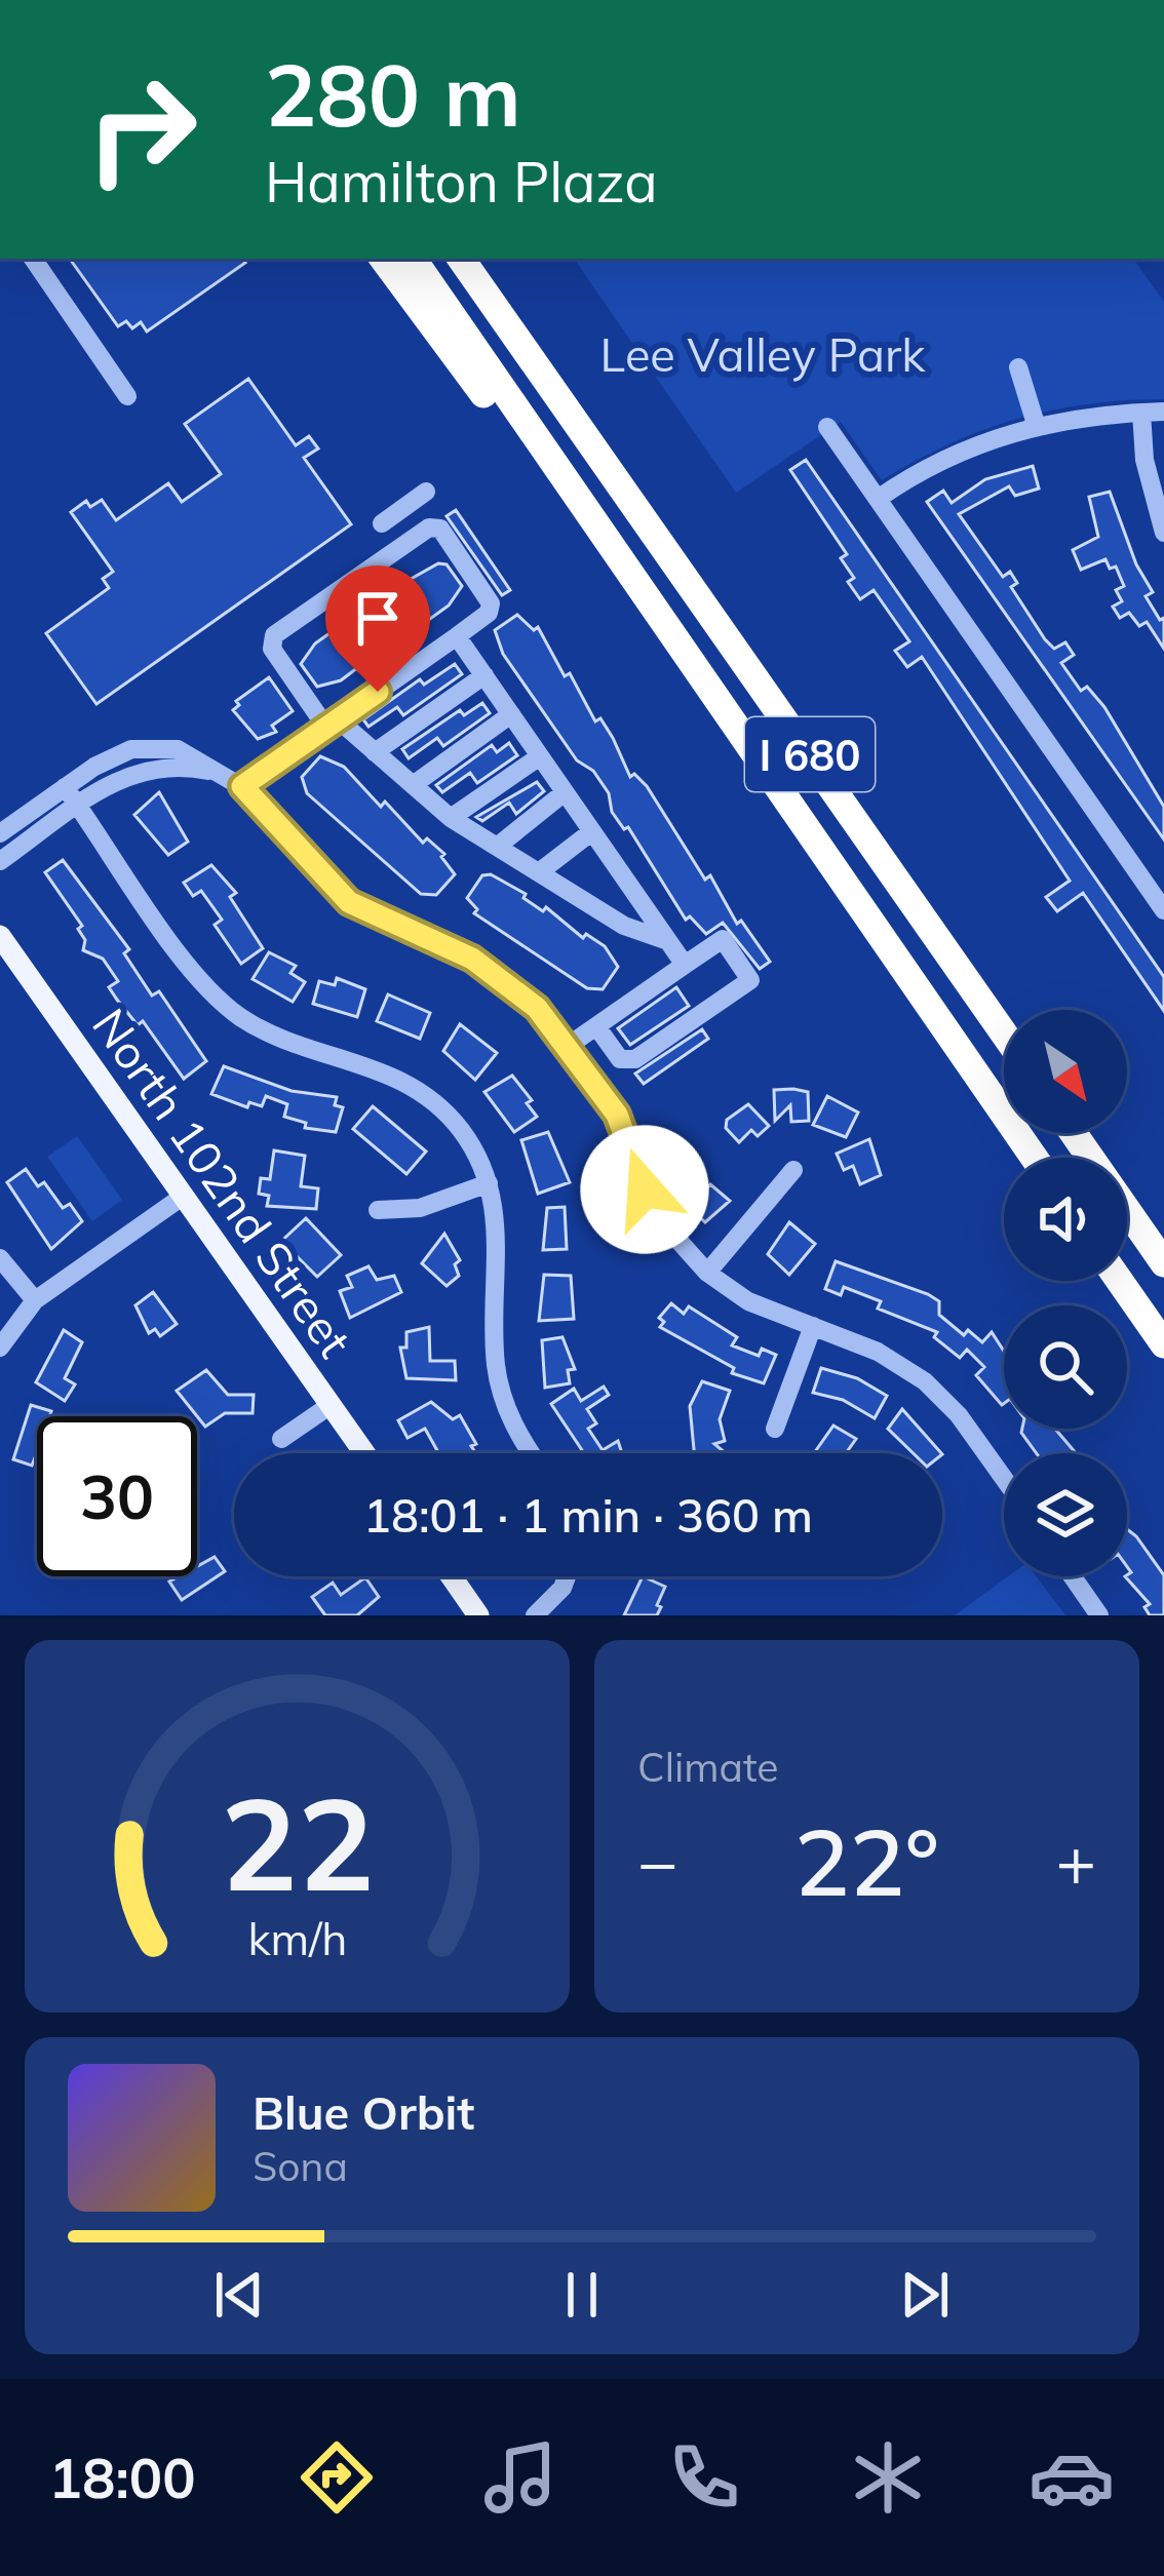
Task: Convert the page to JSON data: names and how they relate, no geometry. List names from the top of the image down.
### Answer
{
  "streets": {
    "highway": ["I 680"],
    "main road": ["North 102nd Street"]
  },
  "parks": ["Lee Valley Park"],
  "north": "bottom right",
  "page": {
    "turn": ["280 m", "Hamilton Plaza"],
    "limit": "30",
    "trip": "18:01 · 1 min · 360 m",
    "tile": "Climate",
    "heat": ["−", "22°", "+"],
    "song": ["Blue Orbit", "Sona"],
    "tabs": "18:00",
    "gauge": ["22", "km/h"]
  }
}
